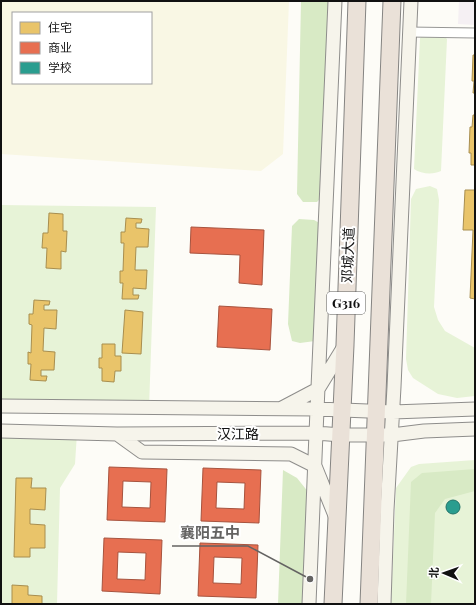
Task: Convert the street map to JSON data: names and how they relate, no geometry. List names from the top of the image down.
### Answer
{
  "streets": {
    "highway": ["邓城大道", "G316"],
    "main road": ["汉江路"]
  },
  "crossings": [
    ["邓城大道", "汉江路"],
    ["G316", "汉江路"]
  ],
  "places": ["襄阳五中"],
  "legend": ["住宅", "商业", "学校"],
  "north": "left"
}
